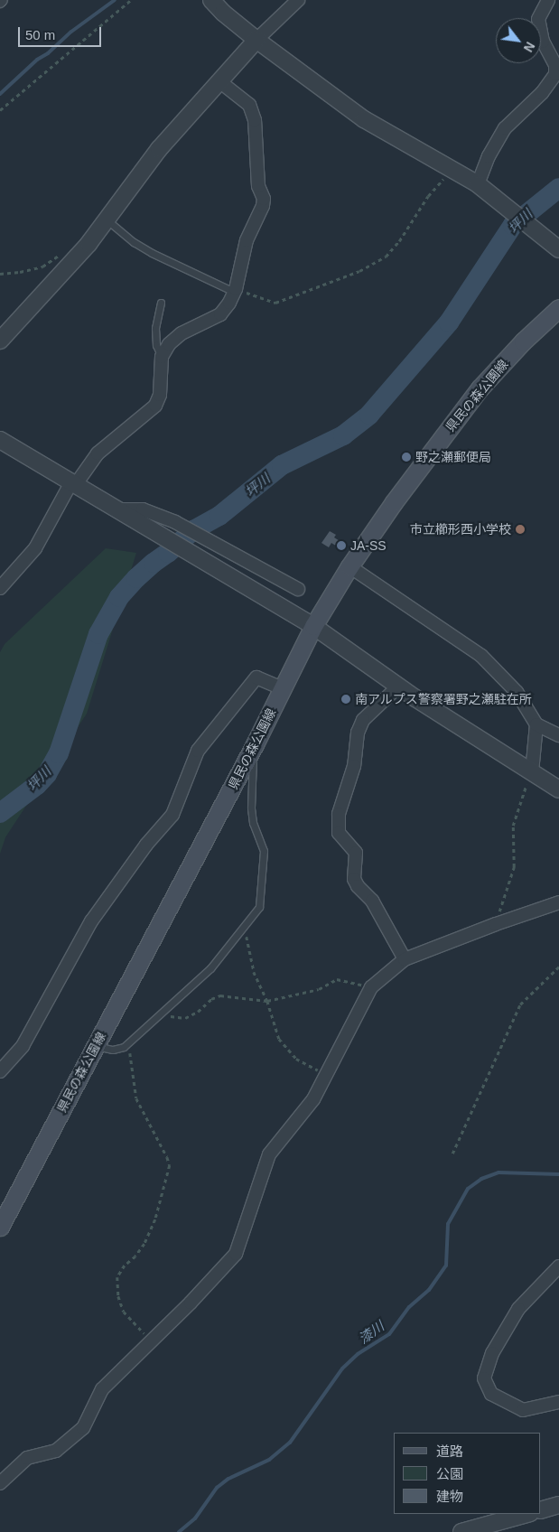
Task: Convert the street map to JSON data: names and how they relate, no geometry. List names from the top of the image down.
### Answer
{
  "streets": {
    "main road": ["県民の森公園線"]
  },
  "water": ["坪川", "漆川"],
  "places": [
    "野之瀬郵便局",
    "市立櫛形西小学校",
    "JA-SS",
    "南アルプス警察署野之瀬駐在所"
  ],
  "legend": ["道路", "公園", "建物"],
  "scale_bar": "50 m",
  "north": "bottom right"
}
